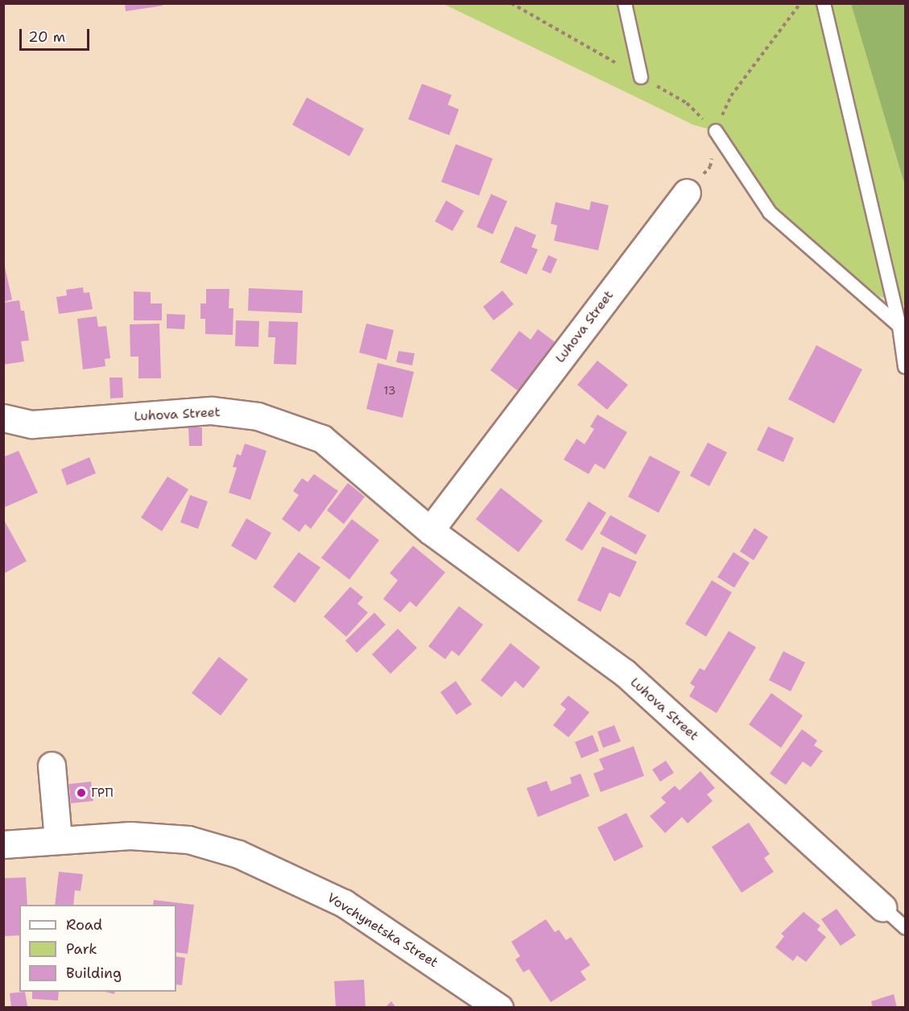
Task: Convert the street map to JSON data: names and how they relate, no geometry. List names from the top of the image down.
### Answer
{
  "streets": {
    "street": ["Luhova Street", "Vovchynetska Street"]
  },
  "places": ["ГРП"],
  "house_numbers": ["13"],
  "legend": ["Road", "Park", "Building"],
  "scale_bar": "20 m"
}
